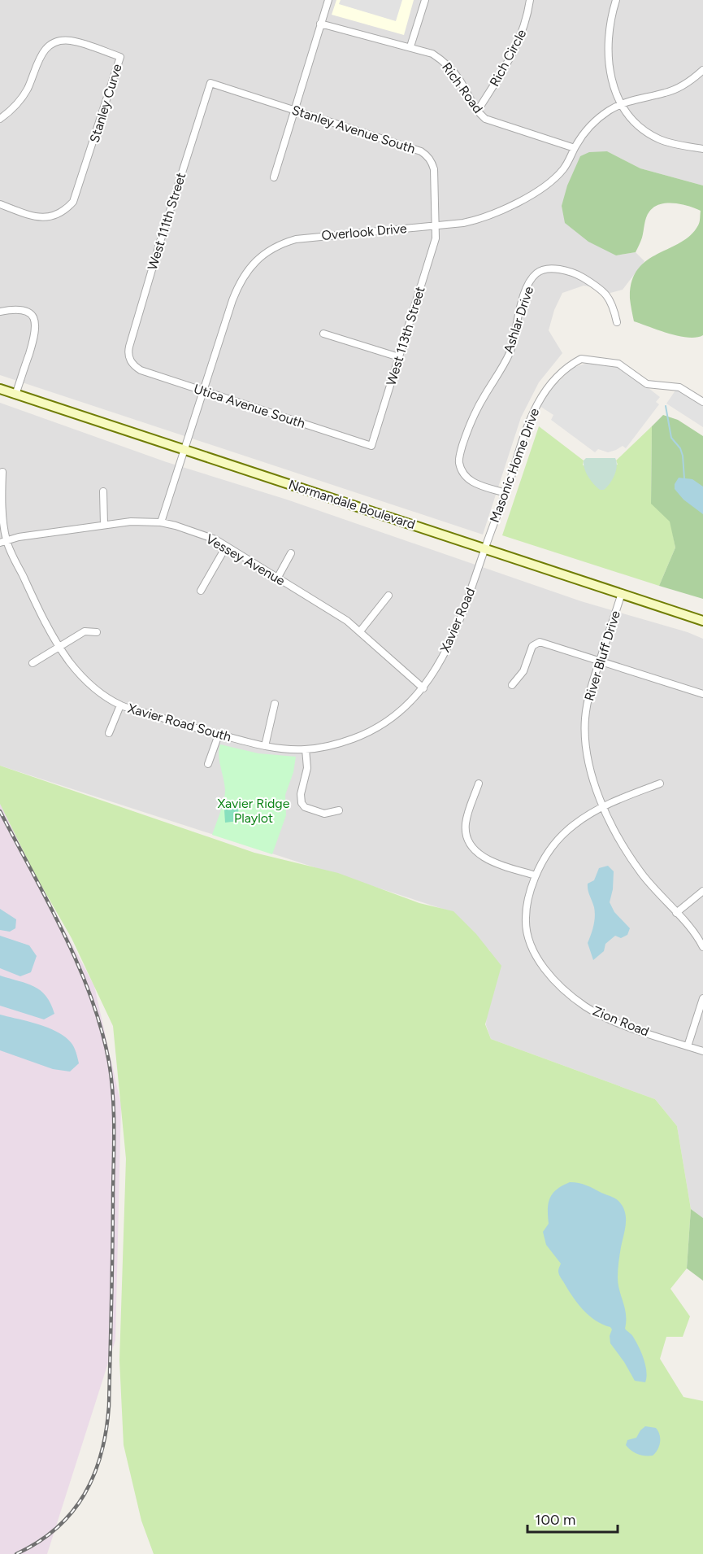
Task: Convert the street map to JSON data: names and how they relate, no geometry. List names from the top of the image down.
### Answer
{
  "streets": {
    "street": [
      "Rich Circle",
      "Rich Road",
      "Stanley Curve",
      "Stanley Avenue South",
      "West 111th Street",
      "Overlook Drive",
      "Ashlar Drive",
      "West 113th Street",
      "Utica Avenue South",
      "Masonic Home Drive",
      "Normandale Boulevard",
      "Vessey Avenue",
      "Xavier Road",
      "River Bluff Drive",
      "Xavier Road South",
      "Zion Road"
    ]
  },
  "crossings": [
    ["Rich Circle", "Rich Road"],
    ["Rich Road", "Overlook Drive"],
    ["Stanley Avenue South", "West 111th Street"],
    ["Stanley Avenue South", "Overlook Drive"],
    ["Stanley Avenue South", "West 113th Street"],
    ["West 111th Street", "Utica Avenue South"],
    ["Overlook Drive", "West 113th Street"],
    ["Overlook Drive", "Utica Avenue South"],
    ["Overlook Drive", "Normandale Boulevard"],
    ["Overlook Drive", "Vessey Avenue"],
    ["Ashlar Drive", "Masonic Home Drive"],
    ["West 113th Street", "Utica Avenue South"],
    ["Masonic Home Drive", "Normandale Boulevard"],
    ["Masonic Home Drive", "Xavier Road"],
    ["Normandale Boulevard", "Xavier Road"],
    ["Normandale Boulevard", "River Bluff Drive"],
    ["Vessey Avenue", "Xavier Road"],
    ["Vessey Avenue", "Xavier Road South"],
    ["Xavier Road", "Xavier Road South"],
    ["River Bluff Drive", "Zion Road"]
  ],
  "parks": ["Xavier Ridge Playlot"],
  "scale_bar": "100 m"
}
